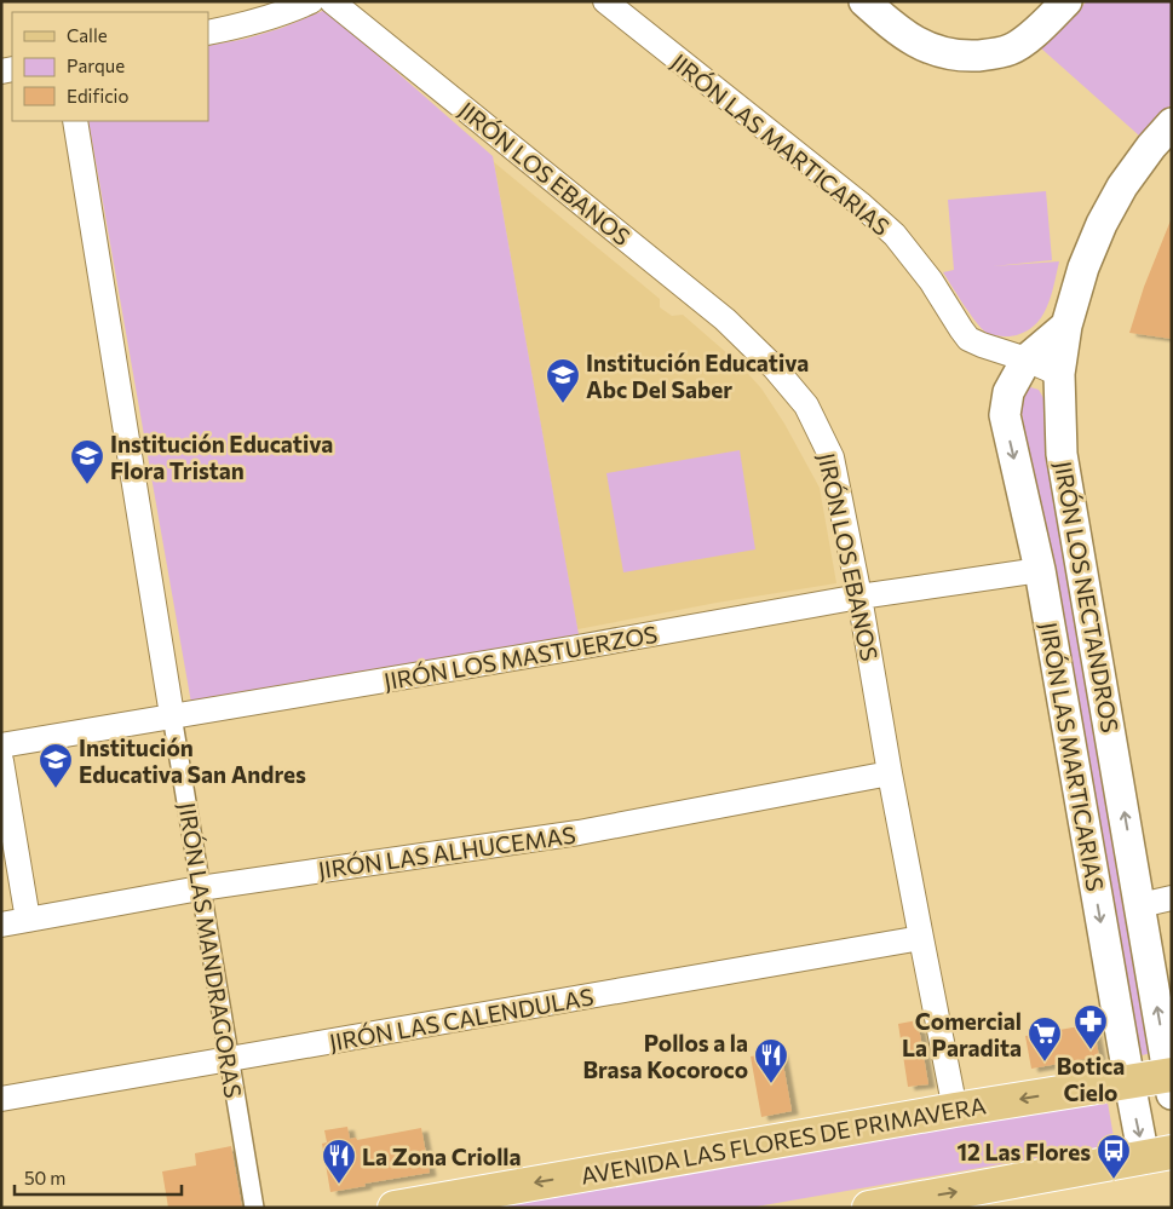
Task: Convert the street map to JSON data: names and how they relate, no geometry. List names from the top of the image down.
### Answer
{
  "streets": {
    "main road": ["AVENIDA LAS FLORES DE PRIMAVERA"],
    "street": [
      "JIRÓN LAS MARTICARIAS",
      "JIRÓN LOS EBANOS",
      "JIRÓN LOS NECTANDROS",
      "JIRÓN LOS MASTUERZOS",
      "JIRÓN LAS ALHUCEMAS",
      "JIRÓN LAS MANDRAGORAS",
      "JIRÓN LAS CALENDULAS"
    ]
  },
  "crossings": [
    ["JIRÓN LAS MARTICARIAS", "JIRÓN LOS NECTANDROS"],
    ["JIRÓN LAS MARTICARIAS", "JIRÓN LOS MASTUERZOS"],
    ["JIRÓN LAS MARTICARIAS", "AVENIDA LAS FLORES DE PRIMAVERA"],
    ["JIRÓN LOS EBANOS", "JIRÓN LOS MASTUERZOS"],
    ["JIRÓN LOS EBANOS", "JIRÓN LAS ALHUCEMAS"],
    ["JIRÓN LOS EBANOS", "JIRÓN LAS CALENDULAS"],
    ["JIRÓN LOS EBANOS", "AVENIDA LAS FLORES DE PRIMAVERA"],
    ["JIRÓN LOS NECTANDROS", "AVENIDA LAS FLORES DE PRIMAVERA"],
    ["JIRÓN LOS MASTUERZOS", "JIRÓN LAS MANDRAGORAS"],
    ["JIRÓN LAS ALHUCEMAS", "JIRÓN LAS MANDRAGORAS"],
    ["JIRÓN LAS MANDRAGORAS", "JIRÓN LAS CALENDULAS"]
  ],
  "one_way": ["JIRÓN LAS MARTICARIAS", "JIRÓN LOS NECTANDROS"],
  "places": {
    "school or university": ["Institución Educativa Abc Del Saber", "Institución Educativa Flora Tristan", "Institución Educativa San Andres"],
    "pharmacy": ["Botica Cielo"],
    "supermarket": ["Comercial La Paradita"],
    "restaurant": ["Pollos a la Brasa Kocoroco", "La Zona Criolla"],
    "bus stop": ["12 Las Flores"]
  },
  "legend": ["Calle", "Parque", "Edificio"],
  "scale_bar": "50 m"
}
